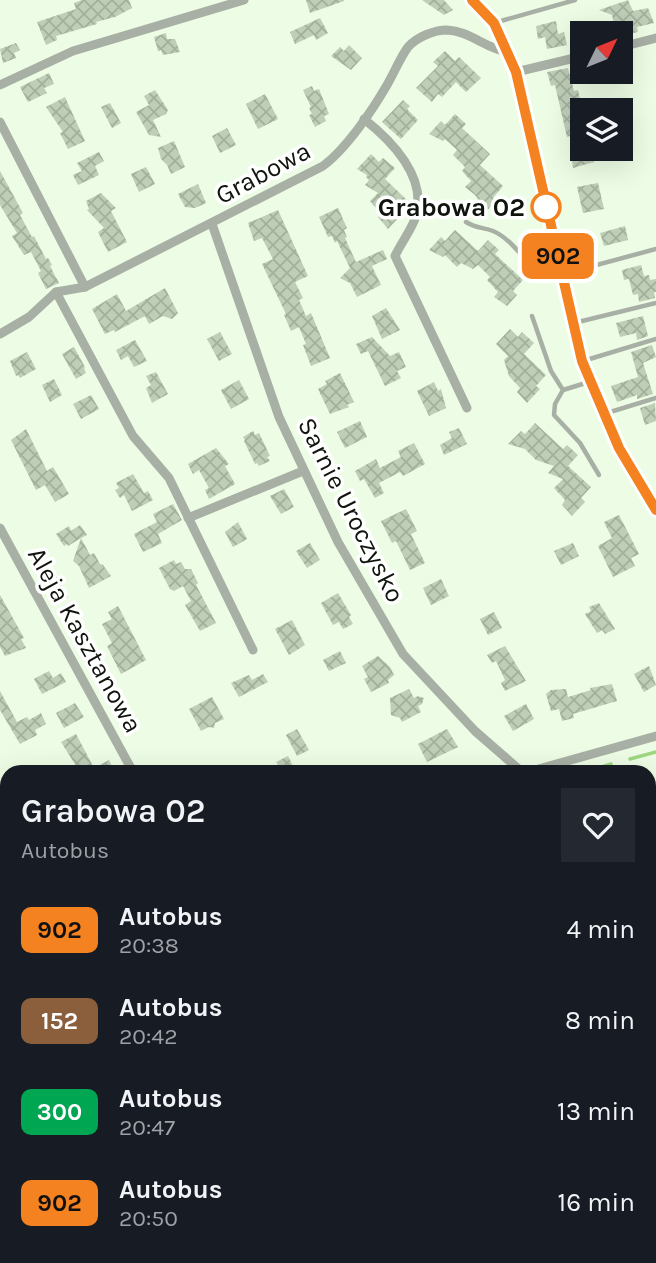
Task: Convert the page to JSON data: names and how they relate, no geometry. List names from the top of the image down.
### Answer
{
  "streets": {
    "street": ["Grabowa", "Sarnie Uroczysko", "Aleja Kasztanowa"]
  },
  "crossings": [
    ["Grabowa", "Sarnie Uroczysko"]
  ],
  "places": ["Grabowa 02"],
  "lines": ["bus line 902"],
  "north": "top right",
  "page": {
    "on_map": "902",
    "heading": ["Grabowa 02", "Autobus"],
    "list": [
      {
        "mark": "902",
        "name": "Autobus",
        "note": "20:38",
        "value": "4 min"
      },
      {
        "mark": "152",
        "name": "Autobus",
        "note": "20:42",
        "value": "8 min"
      },
      {
        "mark": "300",
        "name": "Autobus",
        "note": "20:47",
        "value": "13 min"
      },
      {
        "mark": "902",
        "name": "Autobus",
        "note": "20:50",
        "value": "16 min"
      }
    ]
  }
}
